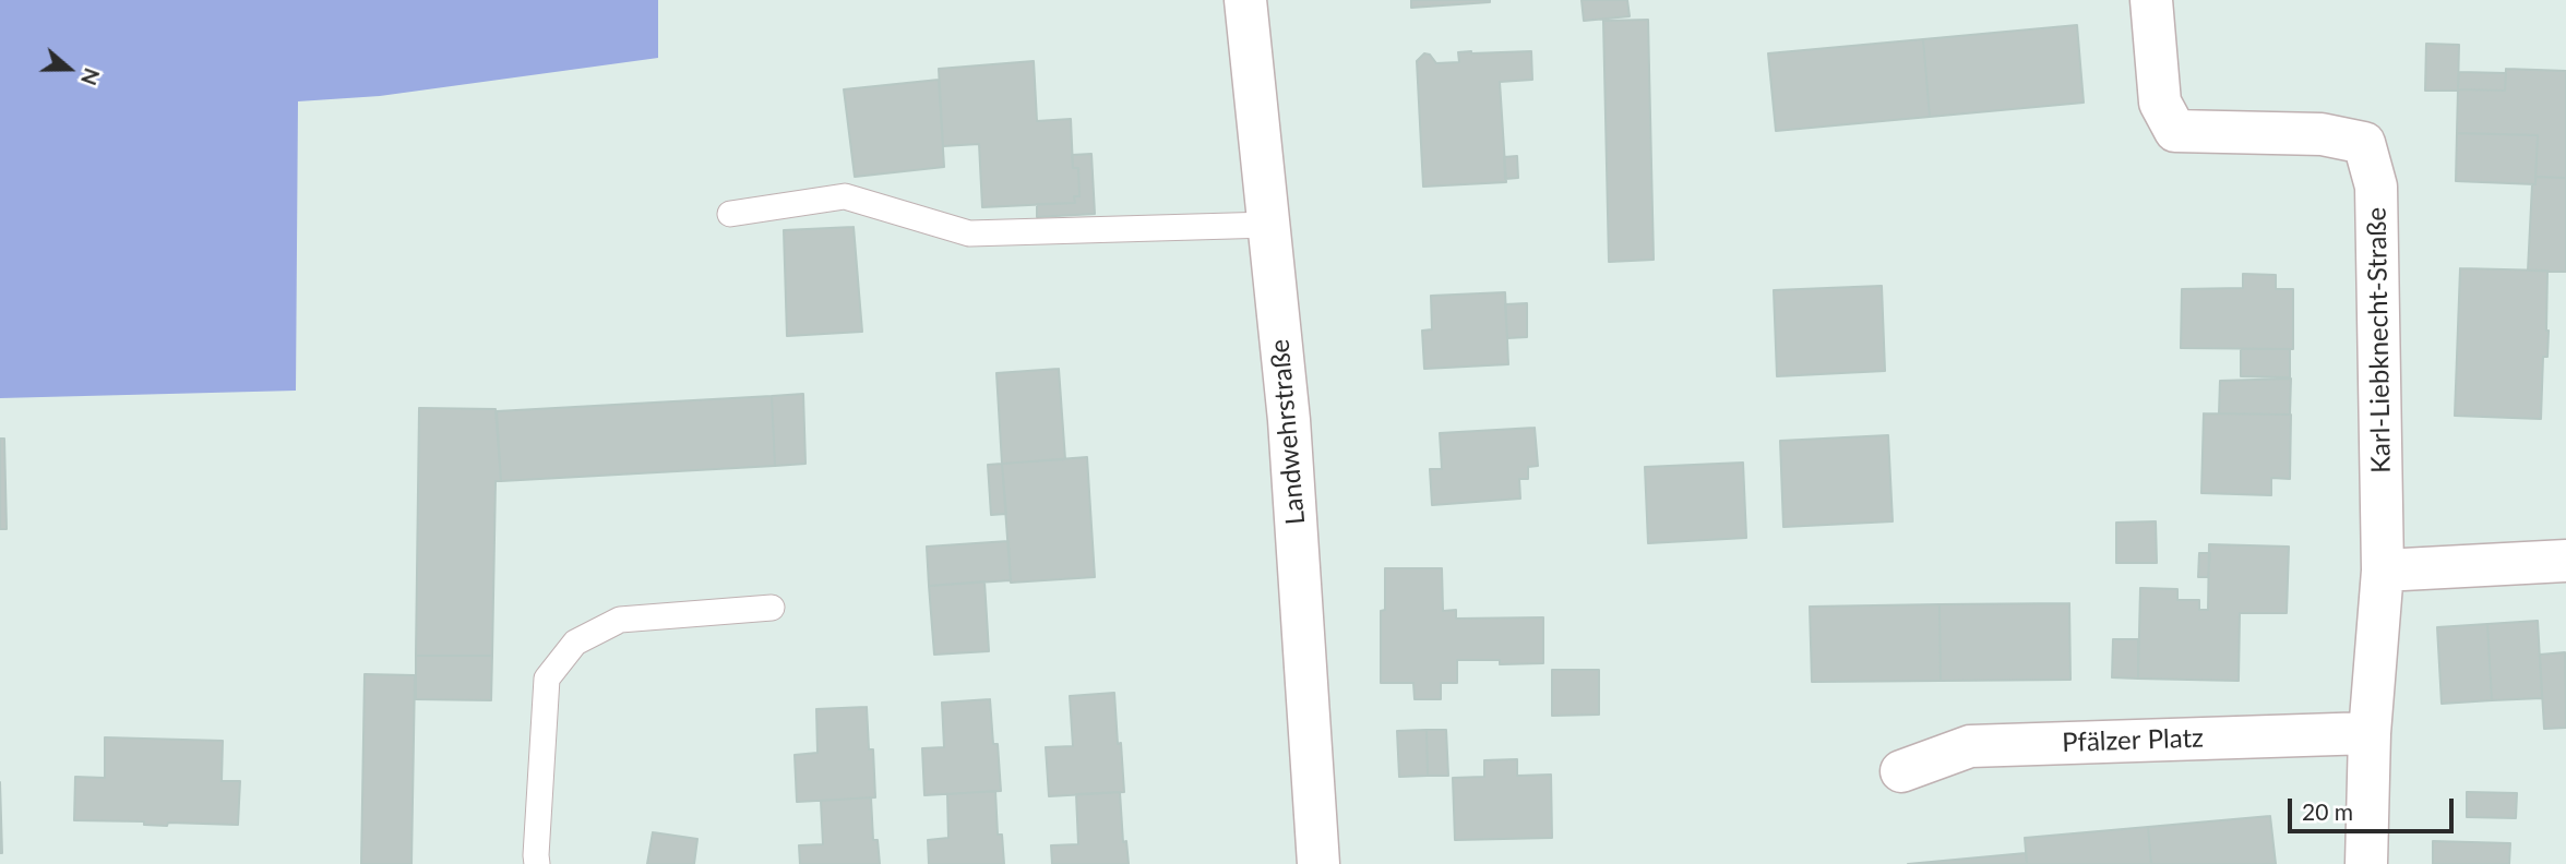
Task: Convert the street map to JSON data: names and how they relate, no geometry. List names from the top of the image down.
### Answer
{
  "streets": {
    "street": ["Karl-Liebknecht-Straße", "Landwehrstraße", "Pfälzer Platz"]
  },
  "crossings": [
    ["Karl-Liebknecht-Straße", "Pfälzer Platz"]
  ],
  "scale_bar": "20 m",
  "north": "right"
}
